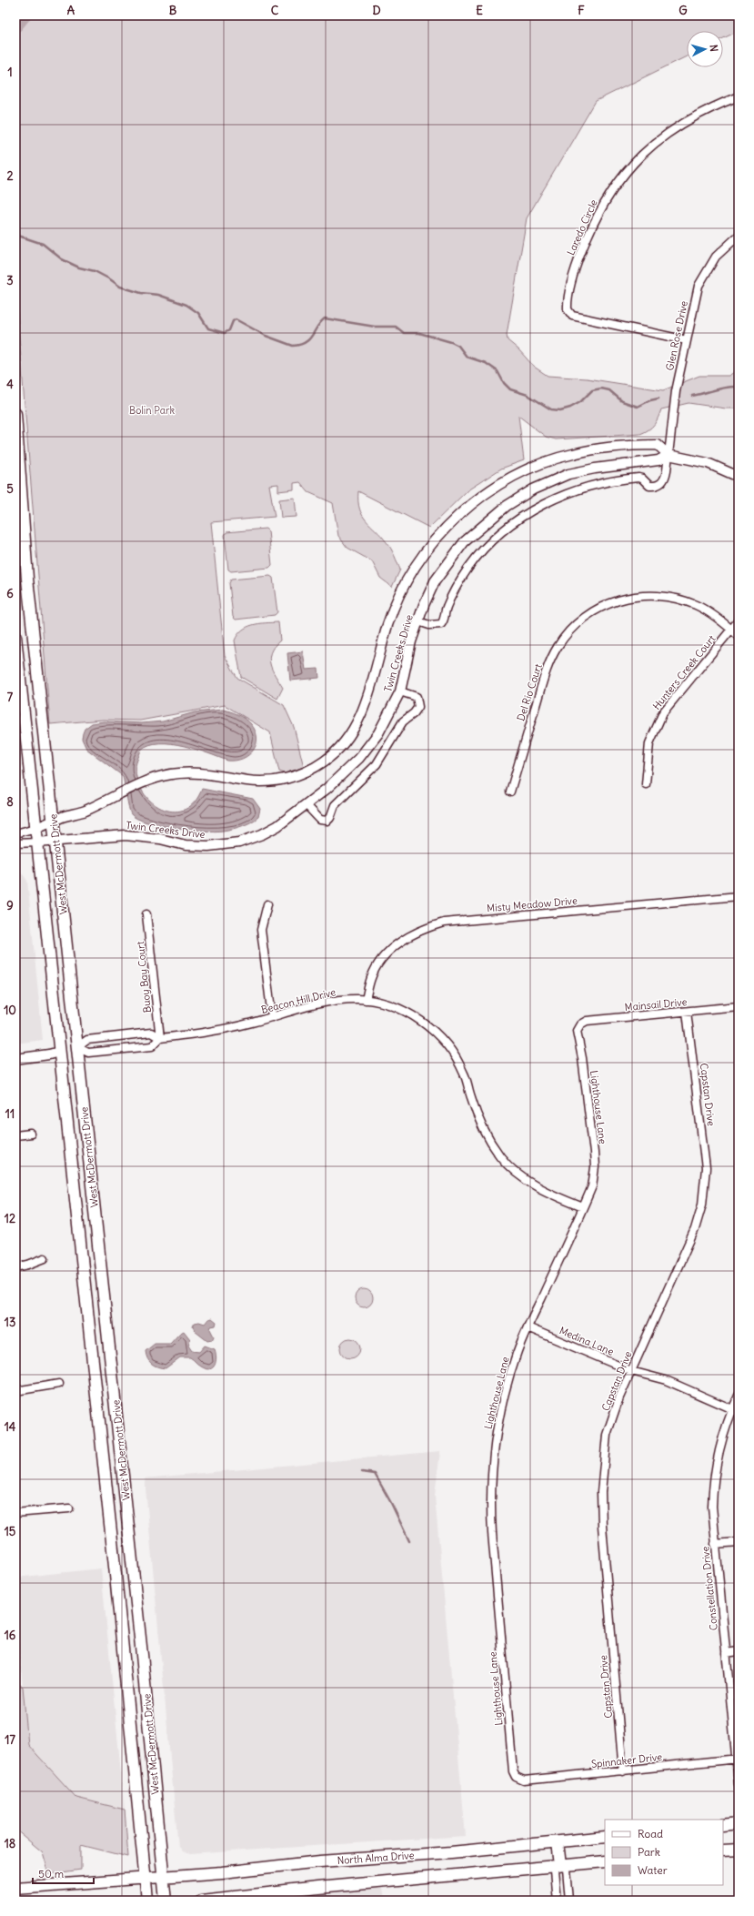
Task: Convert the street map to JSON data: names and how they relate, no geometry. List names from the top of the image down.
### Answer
{
  "streets": {
    "main road": ["West McDermott Drive", "North Alma Drive"],
    "street": [
      "Laredo Circle",
      "Glen Rose Drive",
      "Twin Creeks Drive",
      "Hunters Creek Court",
      "Del Rio Court",
      "Misty Meadow Drive",
      "Buoy Bay Court",
      "Beacon Hill Drive",
      "Mainsail Drive",
      "Capstan Drive",
      "Lighthouse Lane",
      "Medina Lane",
      "Constellation Drive",
      "Spinnaker Drive"
    ]
  },
  "crossings": [
    ["Laredo Circle", "Glen Rose Drive"],
    ["Glen Rose Drive", "Twin Creeks Drive"],
    ["Twin Creeks Drive", "West McDermott Drive"],
    ["Hunters Creek Court", "Del Rio Court"],
    ["West McDermott Drive", "Beacon Hill Drive"],
    ["West McDermott Drive", "North Alma Drive"],
    ["Misty Meadow Drive", "Beacon Hill Drive"],
    ["Buoy Bay Court", "Beacon Hill Drive"],
    ["Beacon Hill Drive", "Lighthouse Lane"],
    ["Mainsail Drive", "Capstan Drive"],
    ["Mainsail Drive", "Lighthouse Lane"],
    ["Capstan Drive", "Medina Lane"],
    ["Capstan Drive", "Spinnaker Drive"],
    ["Lighthouse Lane", "Medina Lane"],
    ["Lighthouse Lane", "Spinnaker Drive"],
    ["Medina Lane", "Constellation Drive"],
    ["Constellation Drive", "Spinnaker Drive"]
  ],
  "parks": ["Bolin Park"],
  "legend": ["Road", "Park", "Water"],
  "scale_bar": "50 m",
  "north": "right",
  "grid": {
    "columns": [
      "A",
      "B",
      "C",
      "D",
      "E",
      "F",
      "G"
    ],
    "rows": [
      "1",
      "2",
      "3",
      "4",
      "5",
      "6",
      "7",
      "8",
      "9",
      "10",
      "11",
      "12",
      "13",
      "14",
      "15",
      "16",
      "17",
      "18"
    ]
  }
}
